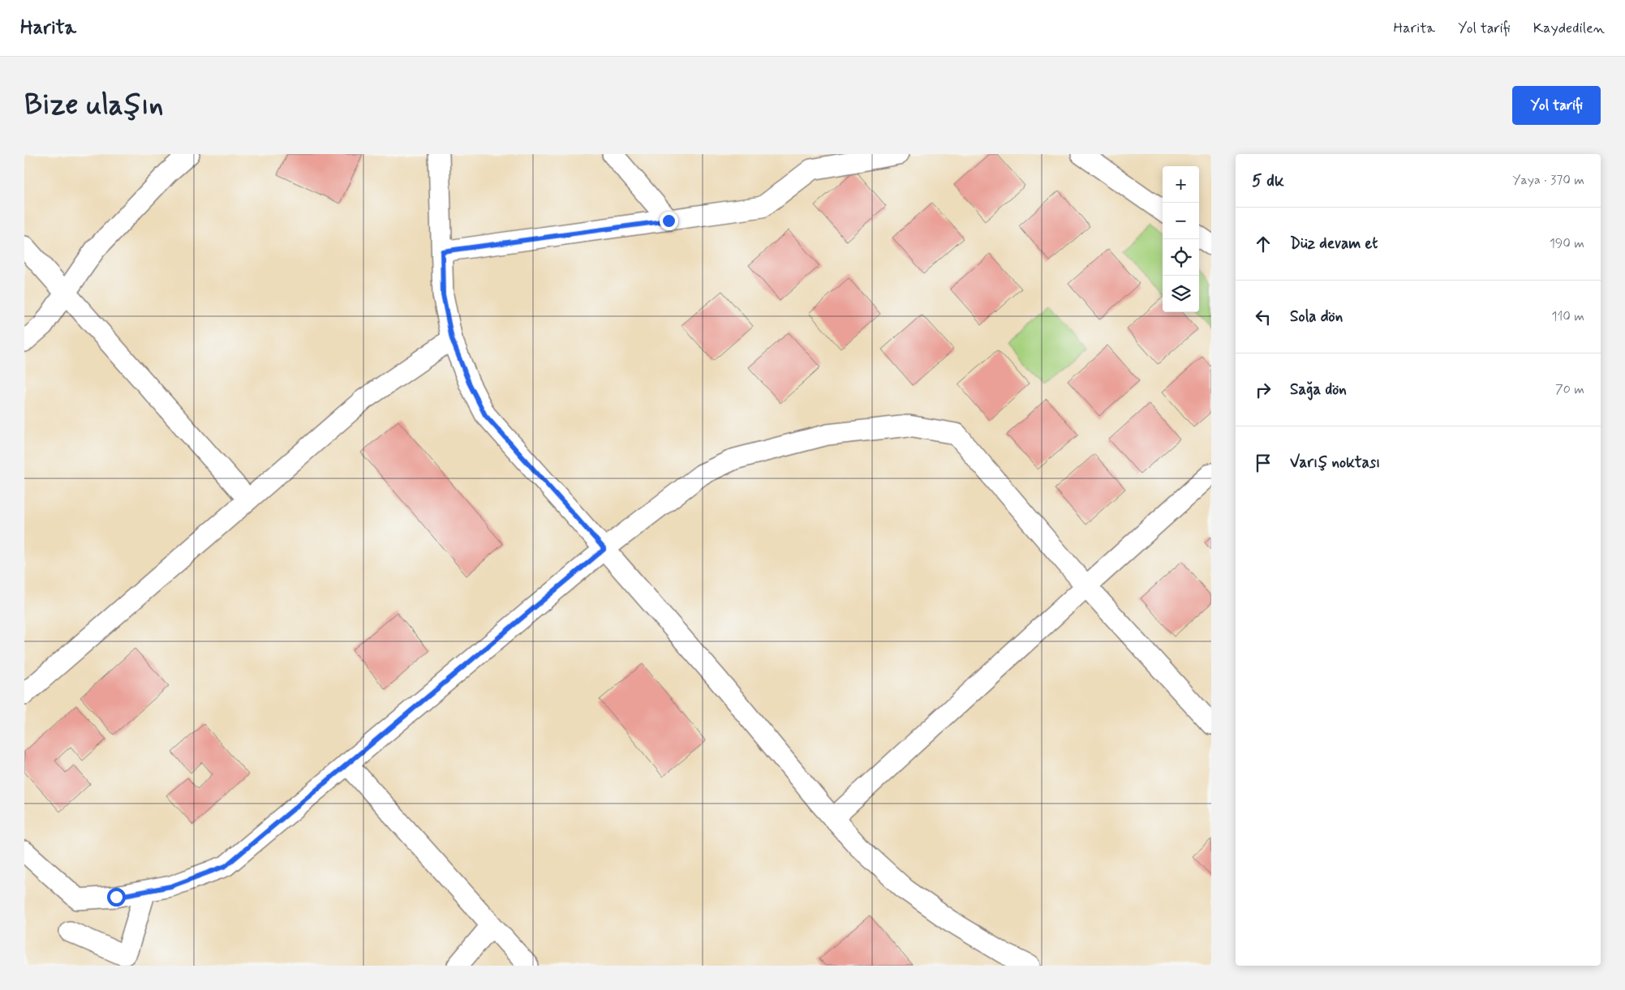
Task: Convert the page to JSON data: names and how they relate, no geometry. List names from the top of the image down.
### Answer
{
  "page": {
    "header": "Harita",
    "nav": ["Harita", "Yol tarifi", "Kaydedilen"],
    "buttons": "Yol tarifi",
    "title": "Bize ulaşın",
    "heading": ["5 dk", "Yaya · 370 m"],
    "map_buttons": ["+", "−"],
    "list": [
      ["Düz devam et", "190 m"],
      ["Sola dön", "110 m"],
      ["Sağa dön", "70 m"],
      "Varış noktası"
    ]
  }
}
